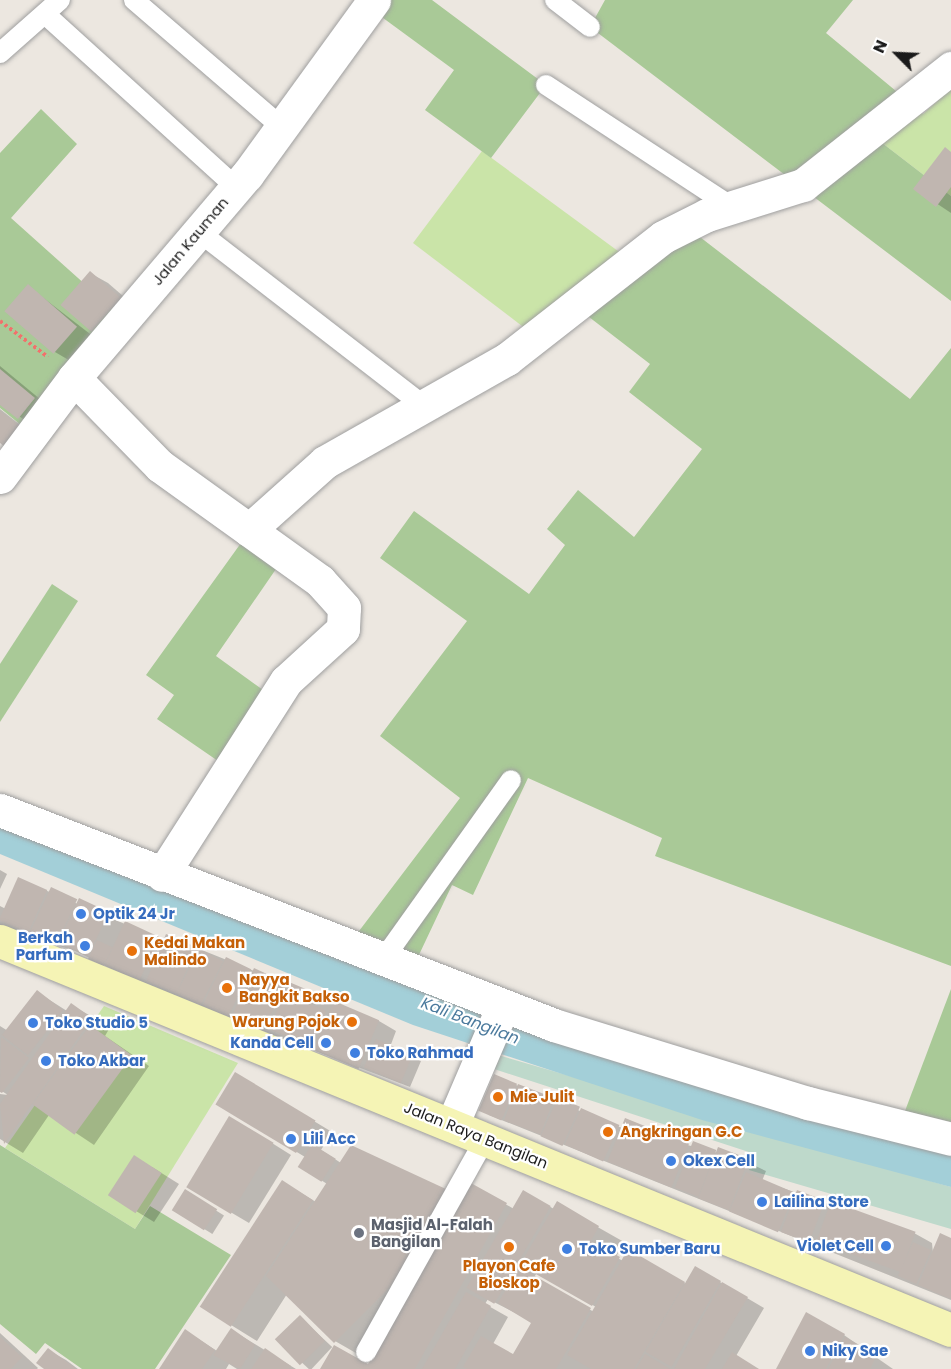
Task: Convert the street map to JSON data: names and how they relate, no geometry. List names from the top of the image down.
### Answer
{
  "streets": {
    "main road": ["Jalan Raya Bangilan"],
    "street": ["Jalan Kauman"]
  },
  "water": ["Kali Bangilan"],
  "places": [
    "Optik 24 Jr",
    "Berkah Parfum",
    "Kedai Makan Malindo",
    "Nayya Bangkit Bakso",
    "Warung Pojok",
    "Toko Studio 5",
    "Kanda Cell",
    "Toko Rahmad",
    "Toko Akbar",
    "Mie Julit",
    "Angkringan G.C",
    "Lili Acc",
    "Okex Cell",
    "Lailina Store",
    "Masjid Al-Falah Bangilan",
    "Violet Cell",
    "Playon Cafe Bioskop",
    "Toko Sumber Baru",
    "Niky Sae"
  ],
  "north": "top left"
}
